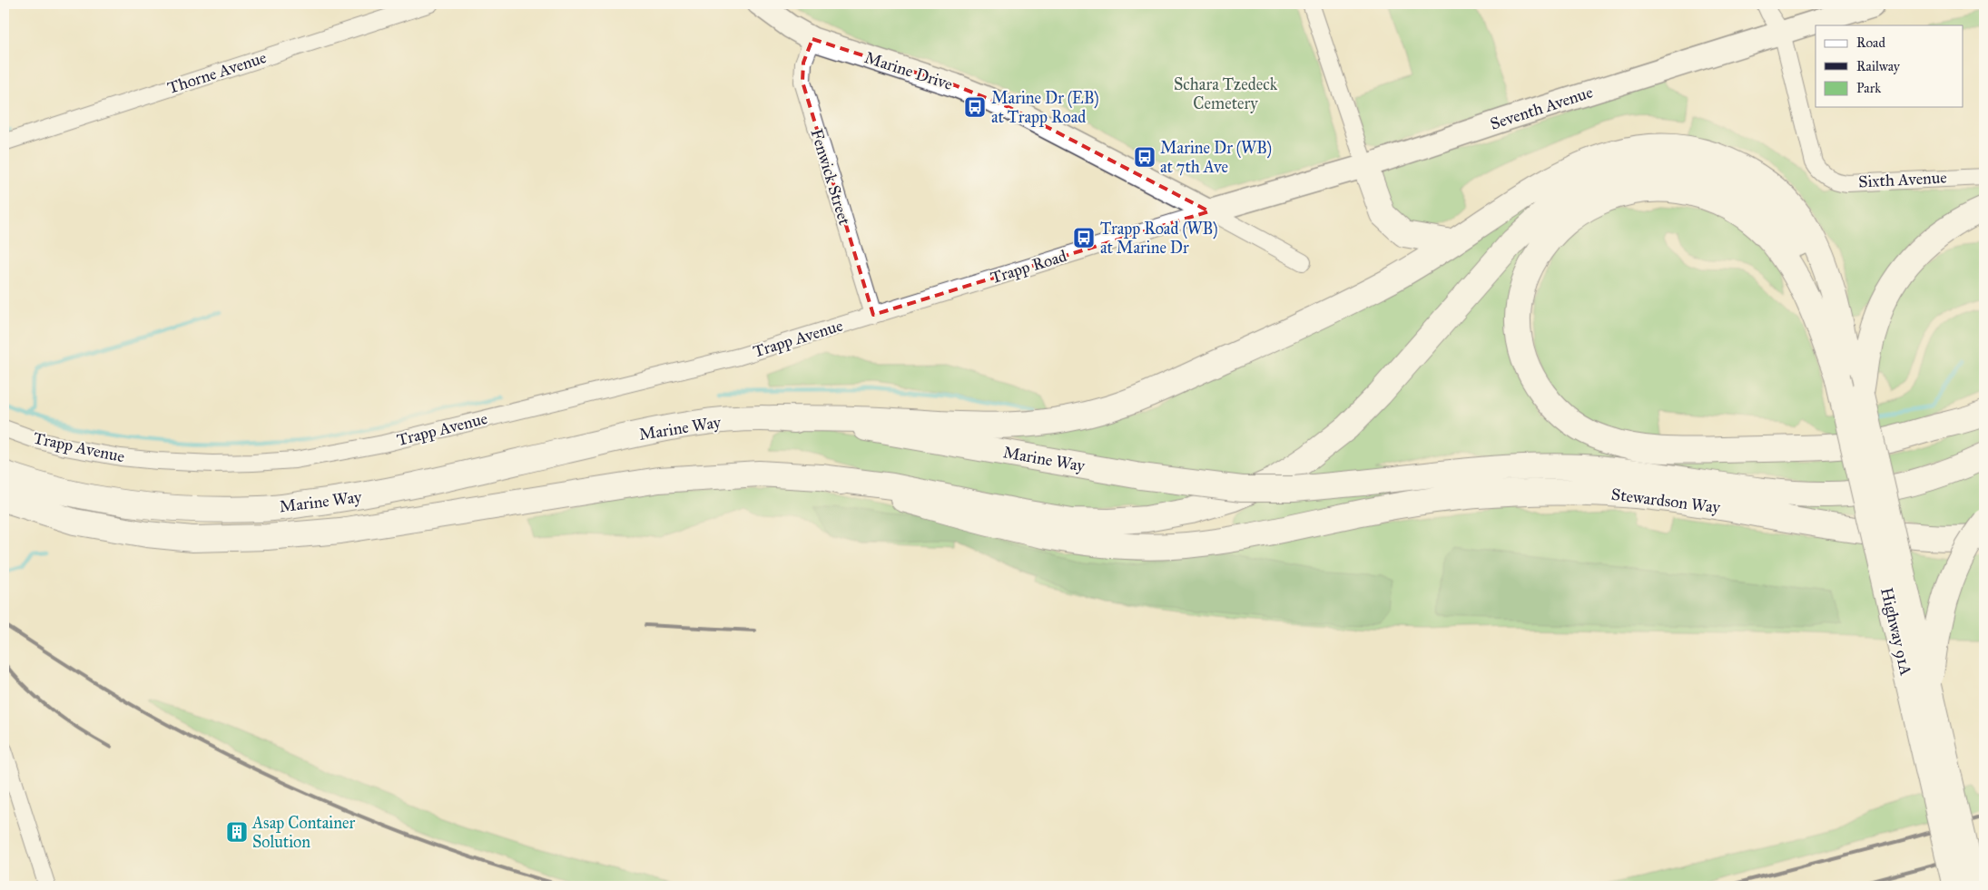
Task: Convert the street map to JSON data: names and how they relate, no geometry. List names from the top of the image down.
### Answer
{
  "streets": {
    "main road": ["Marine Way", "Stewardson Way", "Highway 91A"],
    "street": [
      "Marine Drive",
      "Thorne Avenue",
      "Seventh Avenue",
      "Fenwick Street",
      "Sixth Avenue",
      "Trapp Road",
      "Trapp Avenue"
    ]
  },
  "crossings": [
    ["Marine Drive", "Seventh Avenue"],
    ["Marine Drive", "Fenwick Street"],
    ["Marine Drive", "Trapp Road"],
    ["Seventh Avenue", "Sixth Avenue"],
    ["Seventh Avenue", "Trapp Road"],
    ["Fenwick Street", "Trapp Road"],
    ["Fenwick Street", "Trapp Avenue"],
    ["Trapp Road", "Trapp Avenue"],
    ["Marine Way", "Stewardson Way"]
  ],
  "parks": ["Schara Tzedeck Cemetery"],
  "places": {
    "bus stop": ["Marine Dr (EB) at Trapp Road", "Marine Dr (WB) at 7th Ave", "Trapp Road (WB) at Marine Dr"],
    "building": ["Asap Container Solution"]
  },
  "legend": ["Road", "Railway", "Park"]
}
